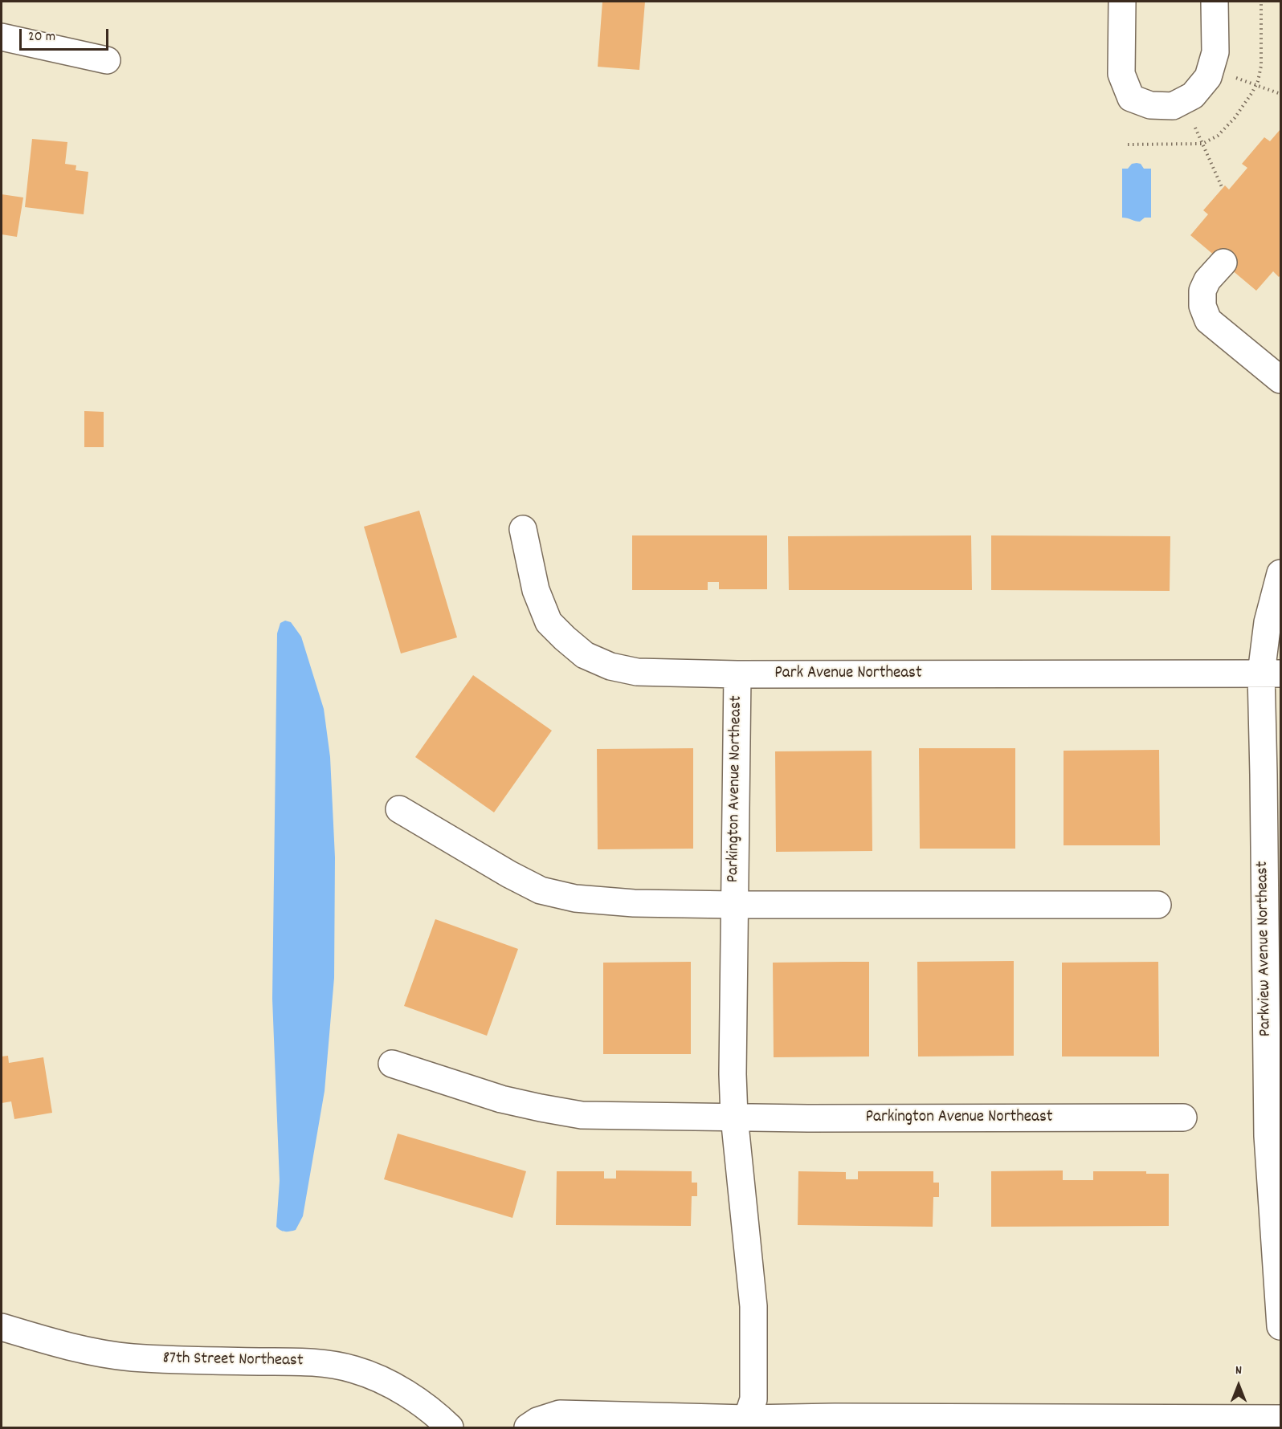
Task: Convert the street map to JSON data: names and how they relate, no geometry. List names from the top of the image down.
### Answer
{
  "streets": {
    "street": [
      "Park Avenue Northeast",
      "Parkington Avenue Northeast",
      "Parkview Avenue Northeast",
      "87th Street Northeast"
    ]
  },
  "crossings": [
    ["Park Avenue Northeast", "Parkington Avenue Northeast"],
    ["Park Avenue Northeast", "Parkview Avenue Northeast"]
  ],
  "scale_bar": "20 m",
  "north": "top"
}
